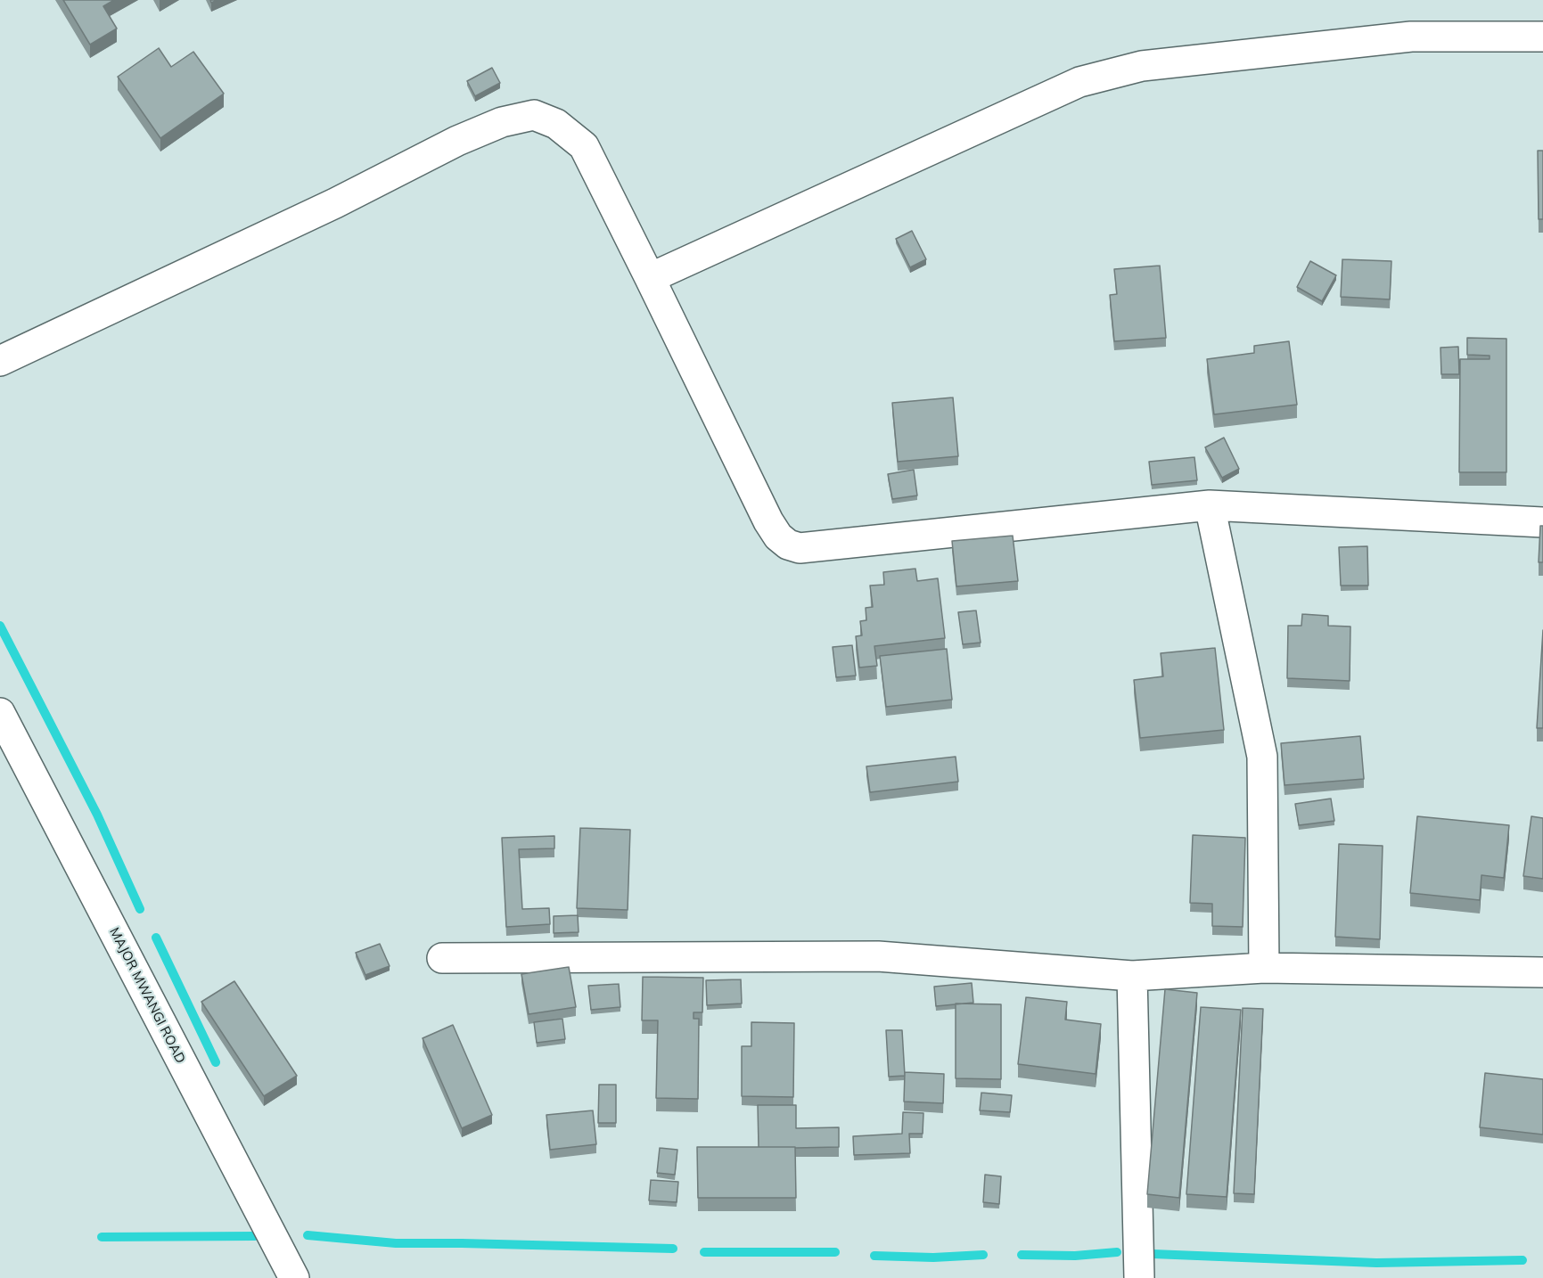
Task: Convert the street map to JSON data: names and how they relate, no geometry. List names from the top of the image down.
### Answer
{
  "streets": {
    "street": ["MAJOR MWANGI ROAD"]
  }
}
